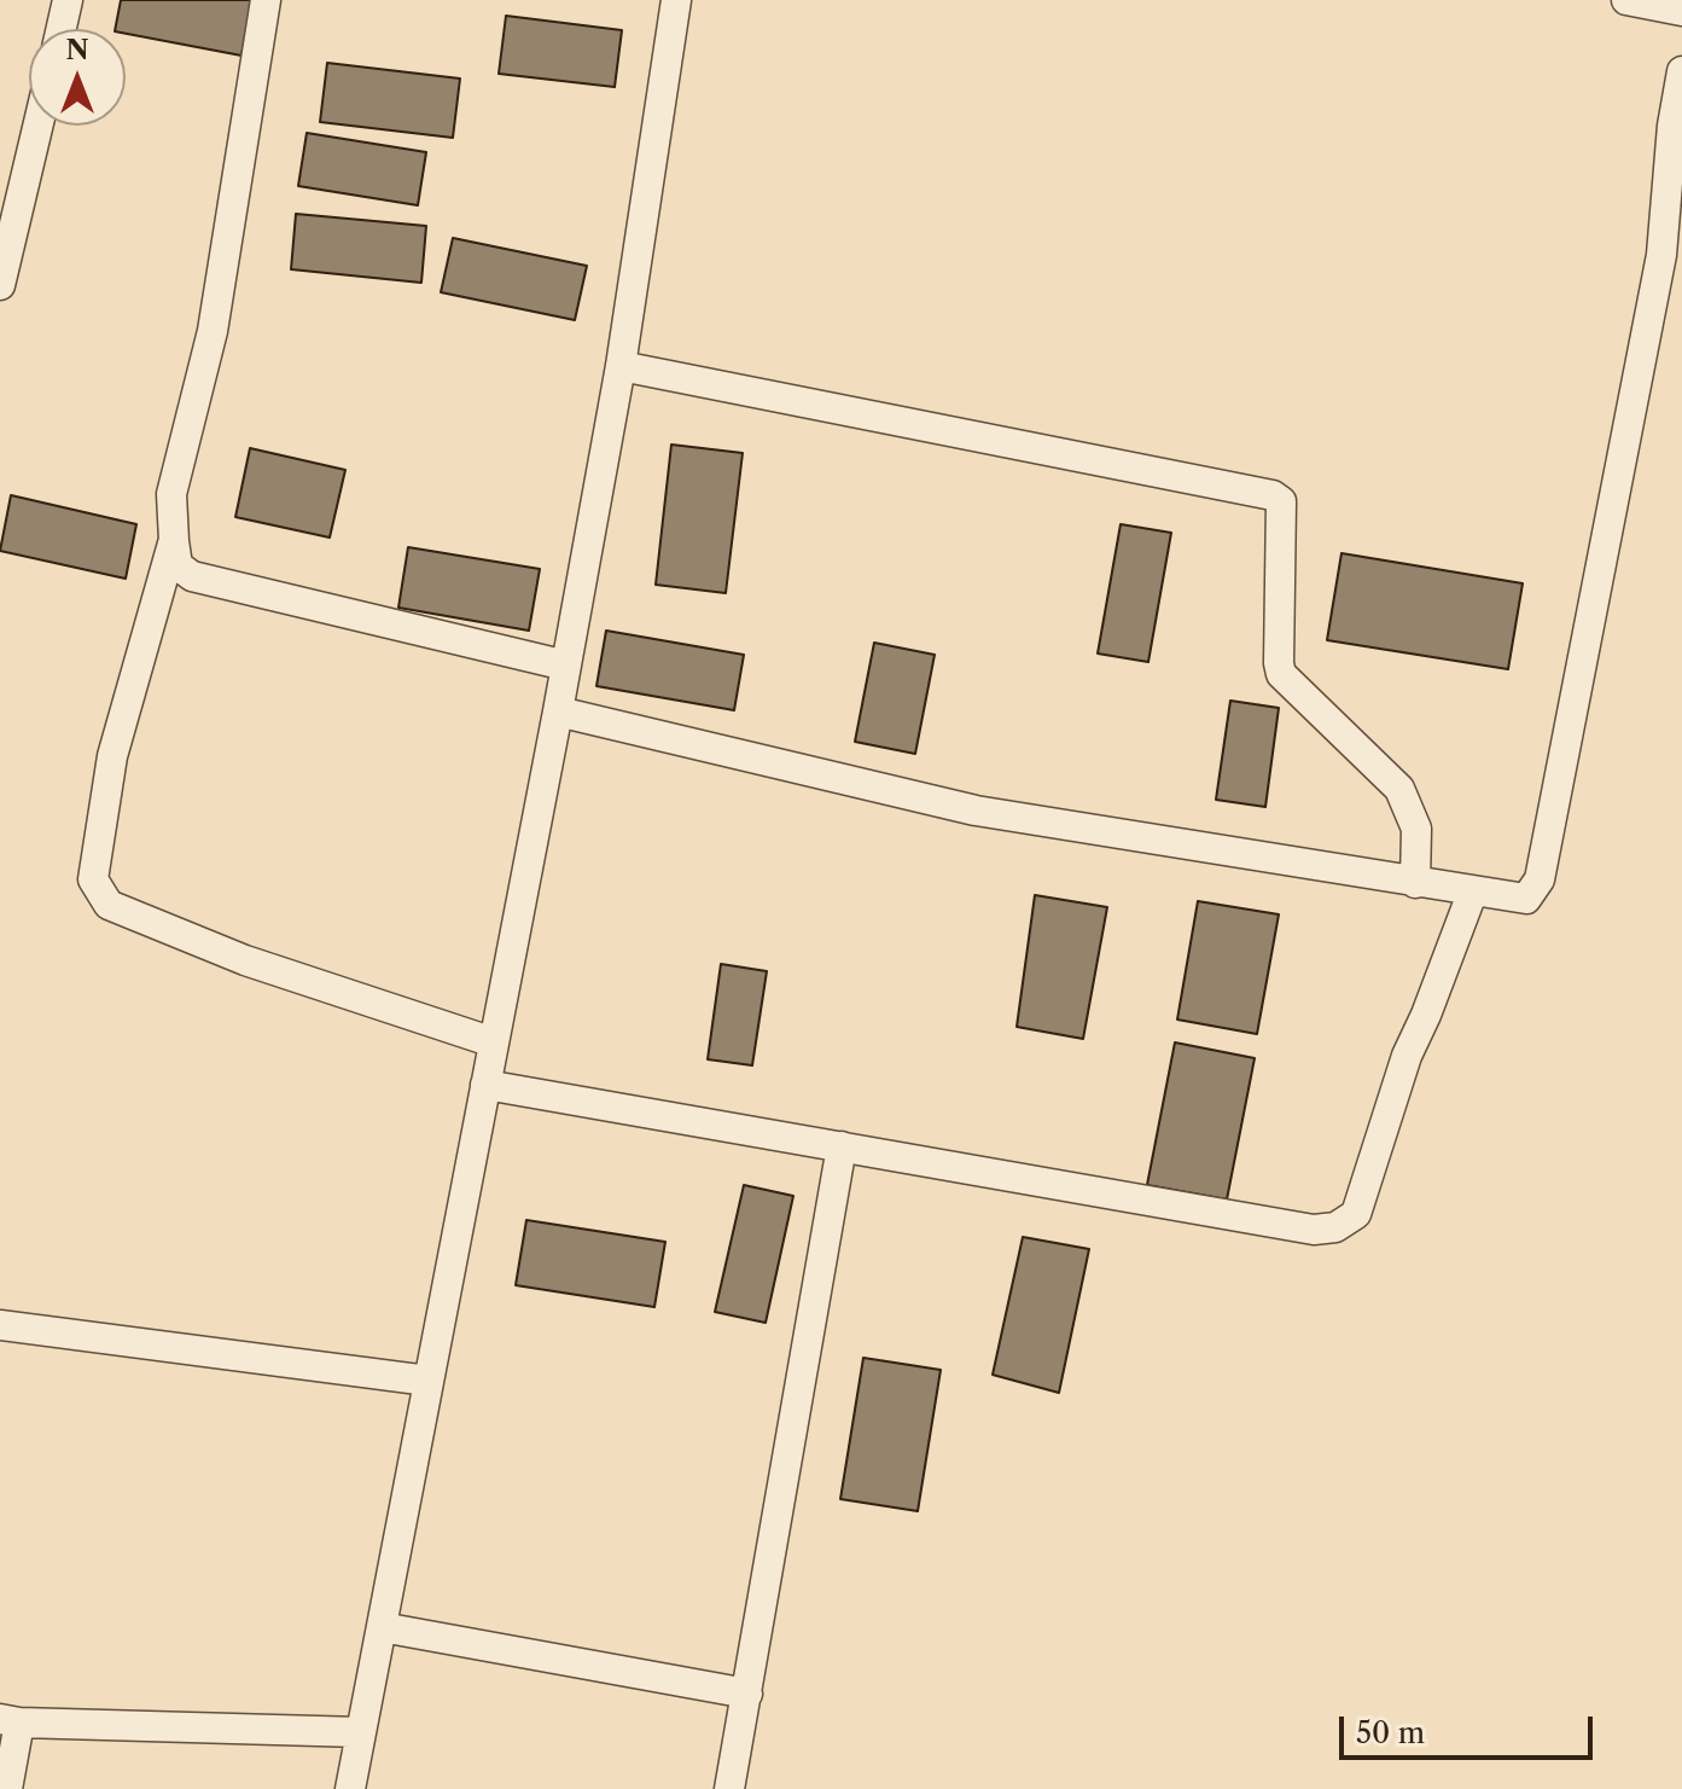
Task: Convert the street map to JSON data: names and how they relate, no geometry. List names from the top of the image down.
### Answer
{
  "scale_bar": "50 m",
  "north": "top"
}
